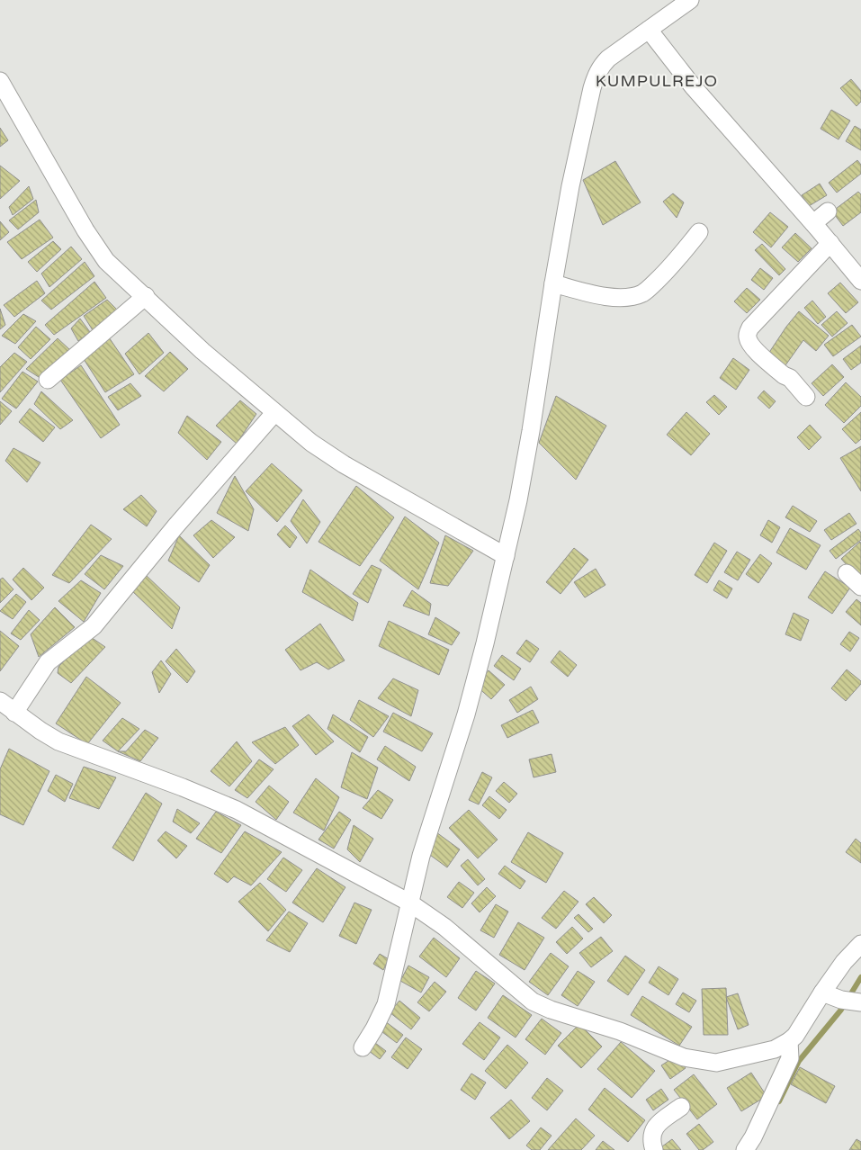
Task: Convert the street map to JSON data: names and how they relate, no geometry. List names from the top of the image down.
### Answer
{
  "districts": ["KUMPULREJO"]
}
